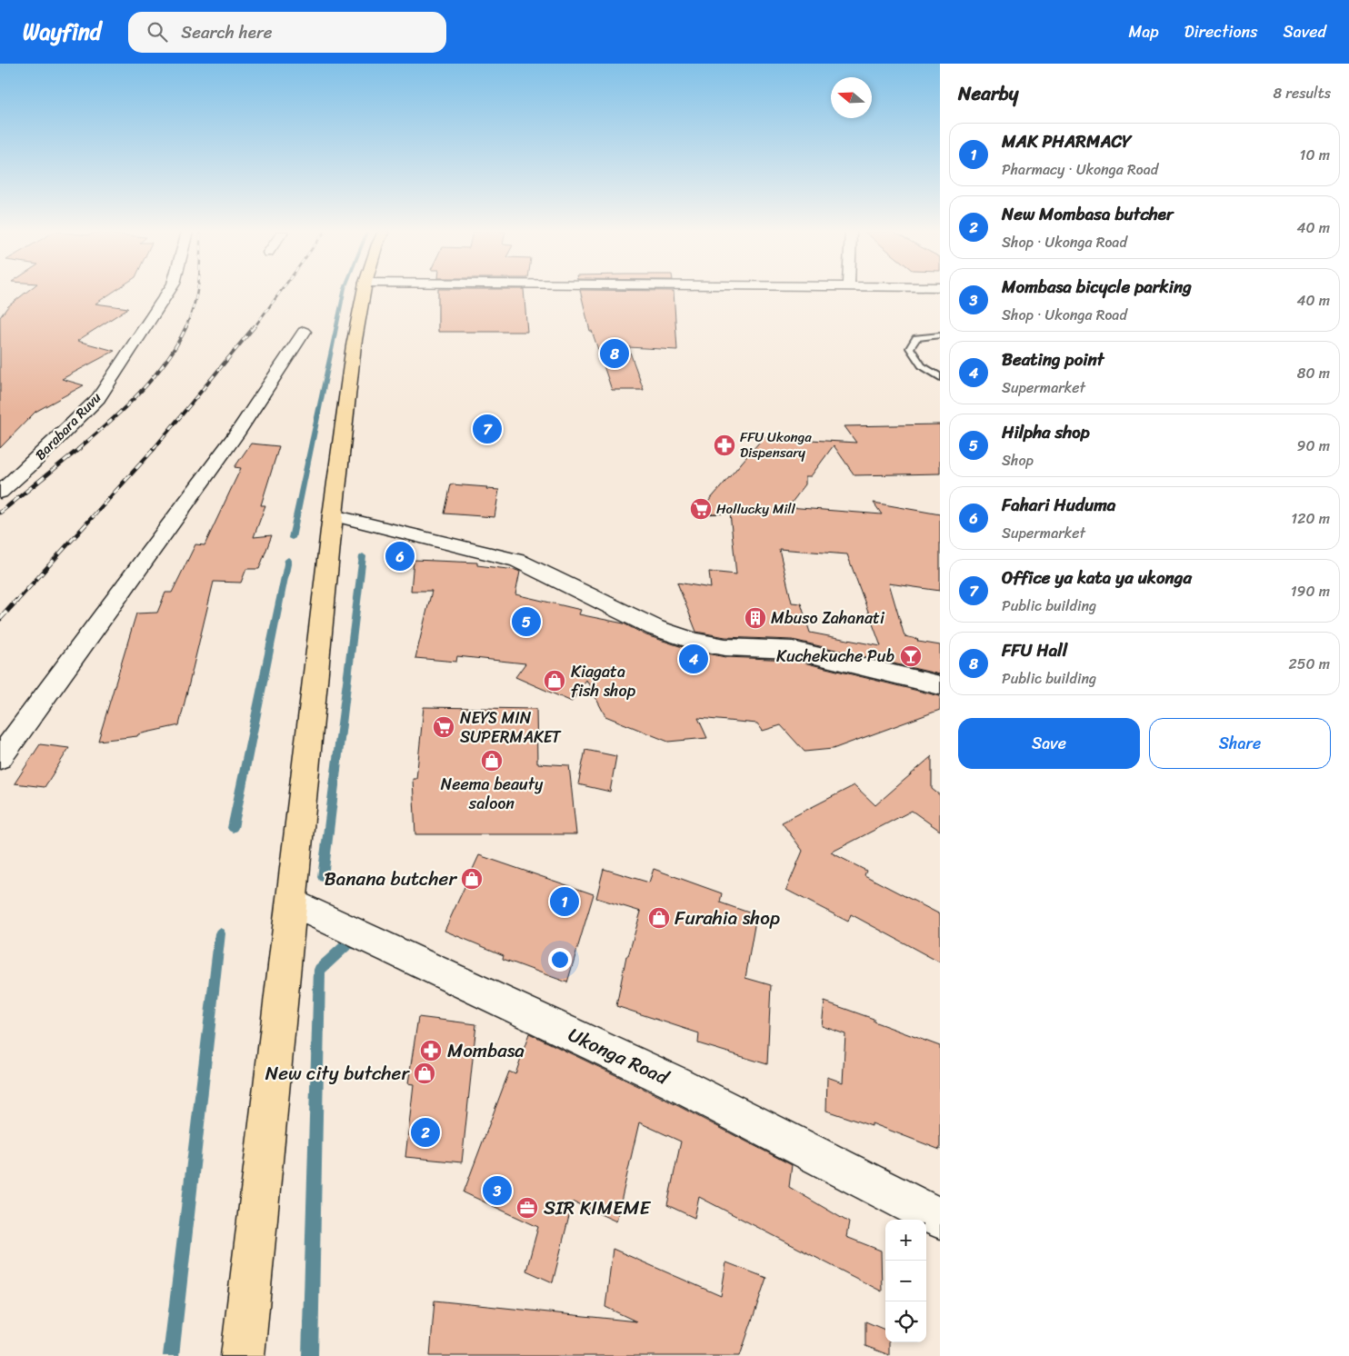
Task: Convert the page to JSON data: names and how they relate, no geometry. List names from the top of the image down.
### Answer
{
  "streets": {
    "street": ["Barabara Ruvu", "Ukonga Road"]
  },
  "places": {
    "pharmacy": ["FFU Ukonga Dispensary", "Mombasa"],
    "supermarket": ["Hollucky Mill", "NEYS MIN SUPERMAKET"],
    "building": ["Mbuso Zahanati"],
    "bar": ["Kuchekuche Pub"],
    "shop": [
      "Kiagata fish shop",
      "Neema beauty saloon",
      "Banana butcher",
      "Furahia shop",
      "New city butcher"
    ],
    "office": ["SIR KIMEME"]
  },
  "north": "left",
  "page": {
    "header": "Wayfind",
    "search": "Search here",
    "nav": ["Map", "Directions", "Saved"],
    "heading": ["Nearby", "8 results"],
    "list": [
      {
        "mark": "1",
        "name": "MAK PHARMACY",
        "note": "Pharmacy · Ukonga Road",
        "value": "10 m"
      },
      {
        "mark": "2",
        "name": "New Mombasa butcher",
        "note": "Shop · Ukonga Road",
        "value": "40 m"
      },
      {
        "mark": "3",
        "name": "Mombasa bicycle parking",
        "note": "Shop · Ukonga Road",
        "value": "40 m"
      },
      {
        "mark": "4",
        "name": "Beating point",
        "note": "Supermarket",
        "value": "80 m"
      },
      {
        "mark": "5",
        "name": "Hilpha shop",
        "note": "Shop",
        "value": "90 m"
      },
      {
        "mark": "6",
        "name": "Fahari Huduma",
        "note": "Supermarket",
        "value": "120 m"
      },
      {
        "mark": "7",
        "name": "Office ya kata ya ukonga",
        "note": "Public building",
        "value": "190 m"
      },
      {
        "mark": "8",
        "name": "FFU Hall",
        "note": "Public building",
        "value": "250 m"
      }
    ],
    "pins": [
      "8",
      "7",
      "6",
      "5",
      "4",
      "1",
      "2",
      "3"
    ],
    "buttons": ["Save", "Share"],
    "map_buttons": ["+", "−"]
  }
}
